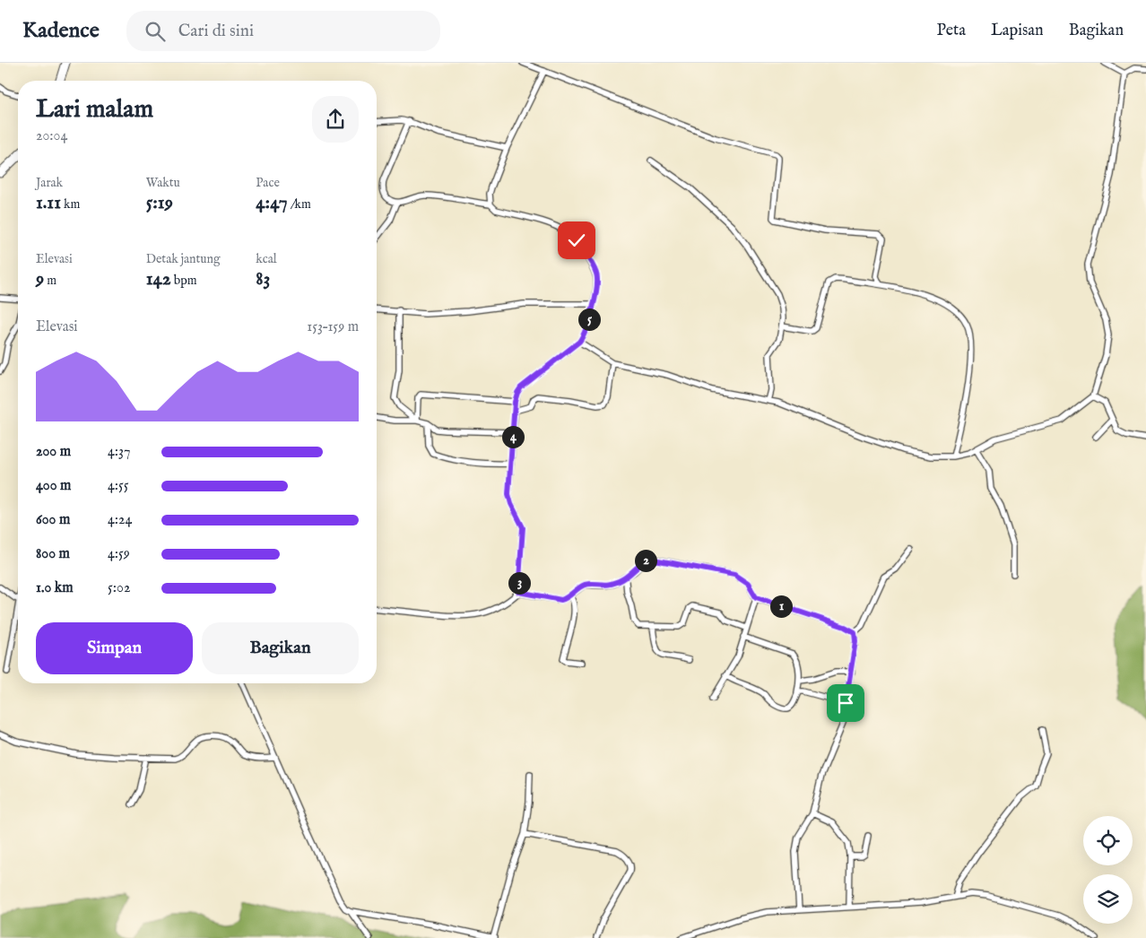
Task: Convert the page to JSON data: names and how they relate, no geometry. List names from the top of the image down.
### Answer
{
  "page": {
    "header": "Kadence",
    "search": "Cari di sini",
    "nav": ["Peta", "Lapisan", "Bagikan"],
    "heading": ["Lari malam", "20:04"],
    "stats": [
      ["Jarak", "1.11 km"],
      ["Waktu", "5:19"],
      ["Pace", "4:47 /km"],
      ["Elevasi", "9 m"],
      ["Detak jantung", "142 bpm"],
      ["kcal", "83"]
    ],
    "pins": [
      "5",
      "4",
      "2",
      "3",
      "1"
    ],
    "chart": ["Elevasi", "153–159 m"],
    "list": [
      {
        "name": "200 m",
        "note": "4:37"
      },
      {
        "name": "400 m",
        "note": "4:55"
      },
      {
        "name": "600 m",
        "note": "4:24"
      },
      {
        "name": "800 m",
        "note": "4:59"
      },
      {
        "name": "1.0 km",
        "note": "5:02"
      }
    ],
    "buttons": ["Simpan", "Bagikan"]
  }
}
